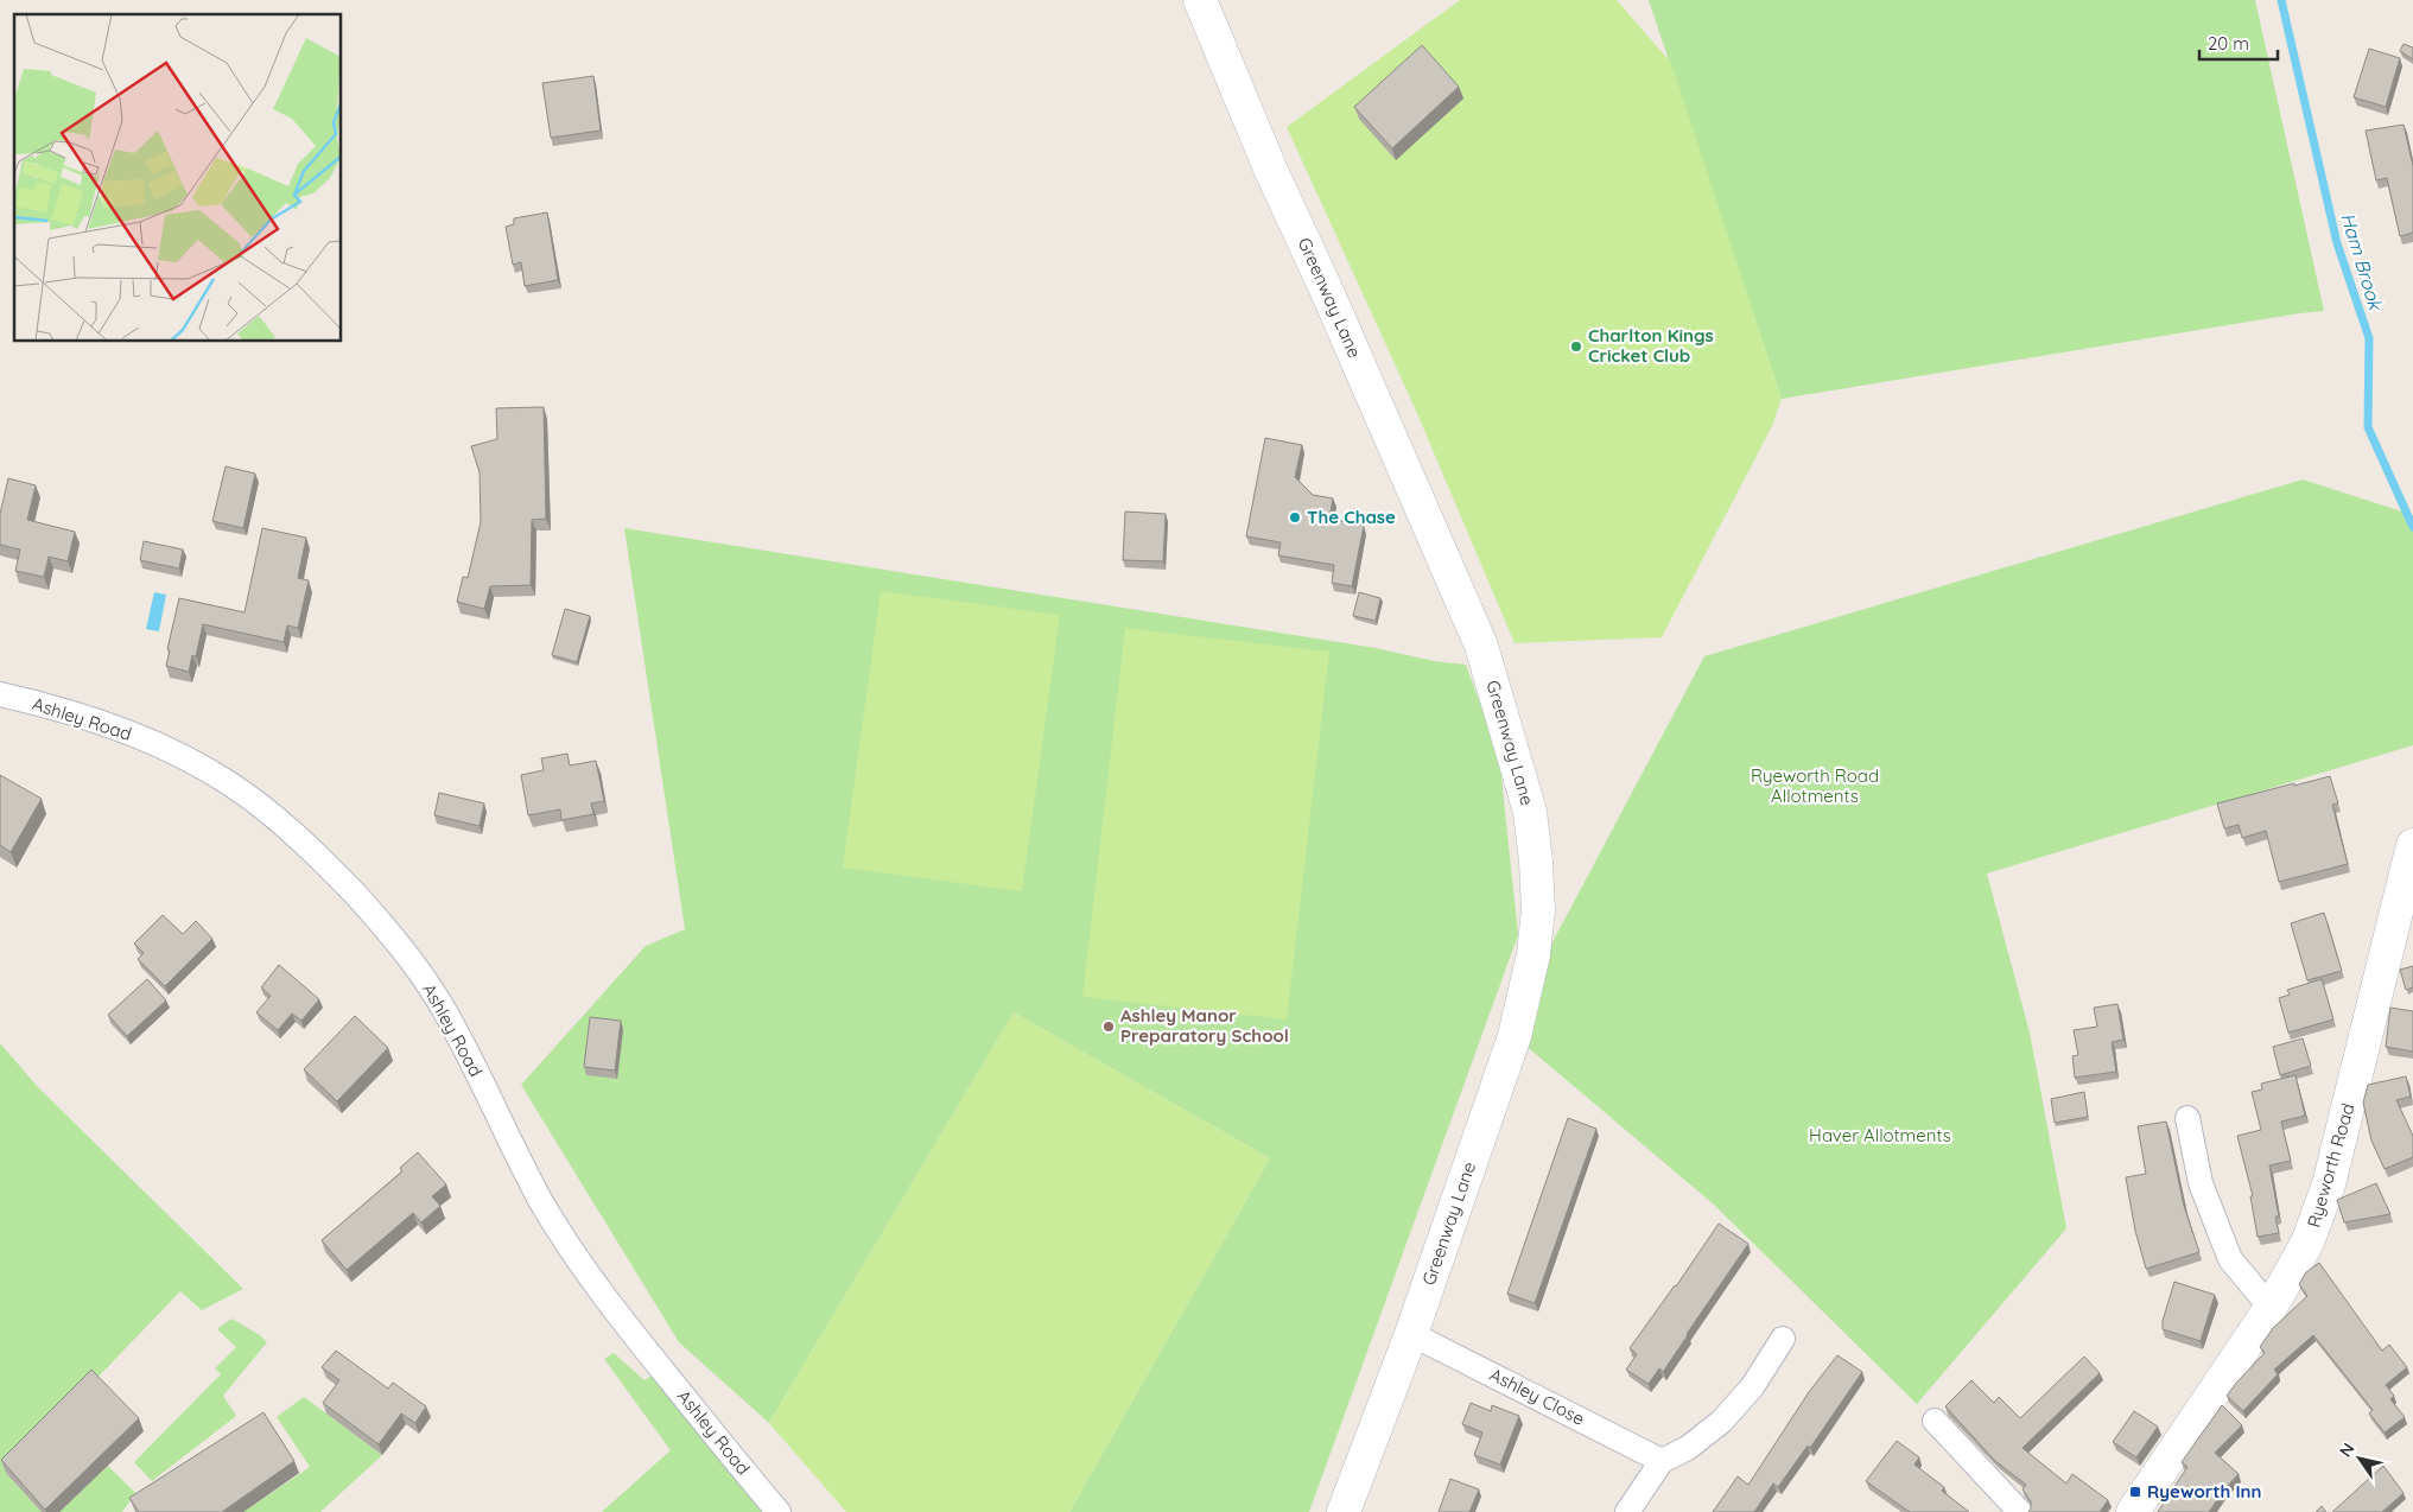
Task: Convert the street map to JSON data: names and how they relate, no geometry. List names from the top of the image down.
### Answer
{
  "streets": {
    "street": [
      "Greenway Lane",
      "Ashley Road",
      "Ryeworth Road",
      "Ashley Close"
    ]
  },
  "crossings": [
    ["Greenway Lane", "Ashley Close"]
  ],
  "water": ["Ham Brook"],
  "parks": ["Ryeworth Road Allotments", "Haver Allotments"],
  "places": {
    "other": ["Charlton Kings Cricket Club", "The Chase", "Ashley Manor Preparatory School"],
    "transit": ["Ryeworth Inn"]
  },
  "scale_bar": "20 m",
  "north": "top left"
}
